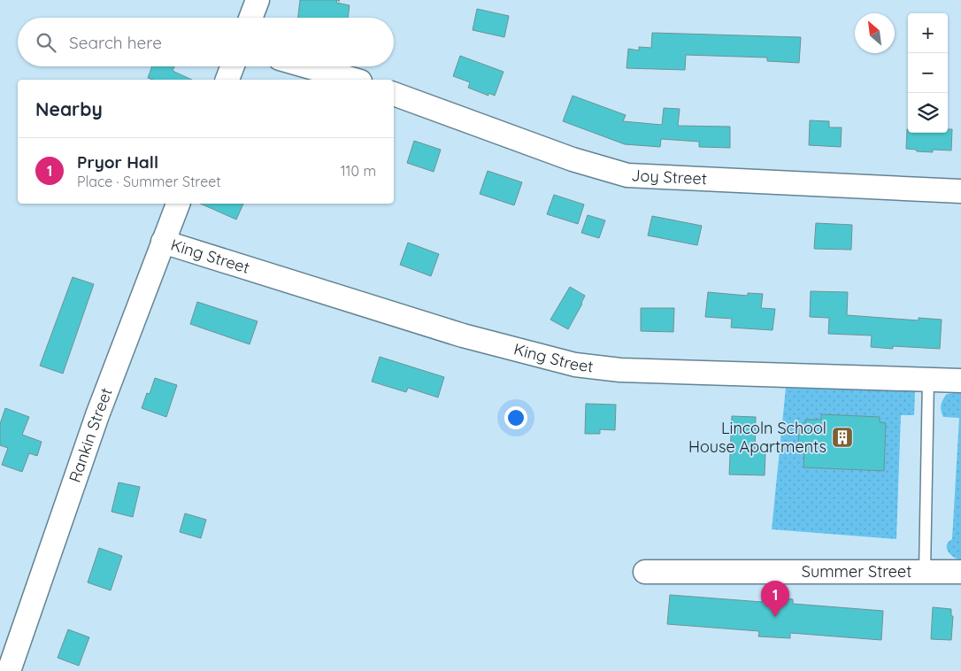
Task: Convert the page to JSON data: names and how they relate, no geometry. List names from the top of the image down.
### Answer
{
  "streets": {
    "street": [
      "Joy Street",
      "King Street",
      "Rankin Street",
      "Summer Street"
    ]
  },
  "crossings": [
    ["King Street", "Rankin Street"]
  ],
  "places": {
    "building": ["Lincoln School House Apartments"]
  },
  "north": "top left",
  "page": {
    "map_buttons": ["+", "−"],
    "search": "Search here",
    "heading": "Nearby",
    "list": [
      {
        "mark": "1",
        "name": "Pryor Hall",
        "note": "Place · Summer Street",
        "value": "110 m"
      }
    ],
    "pins": "1"
  }
}
